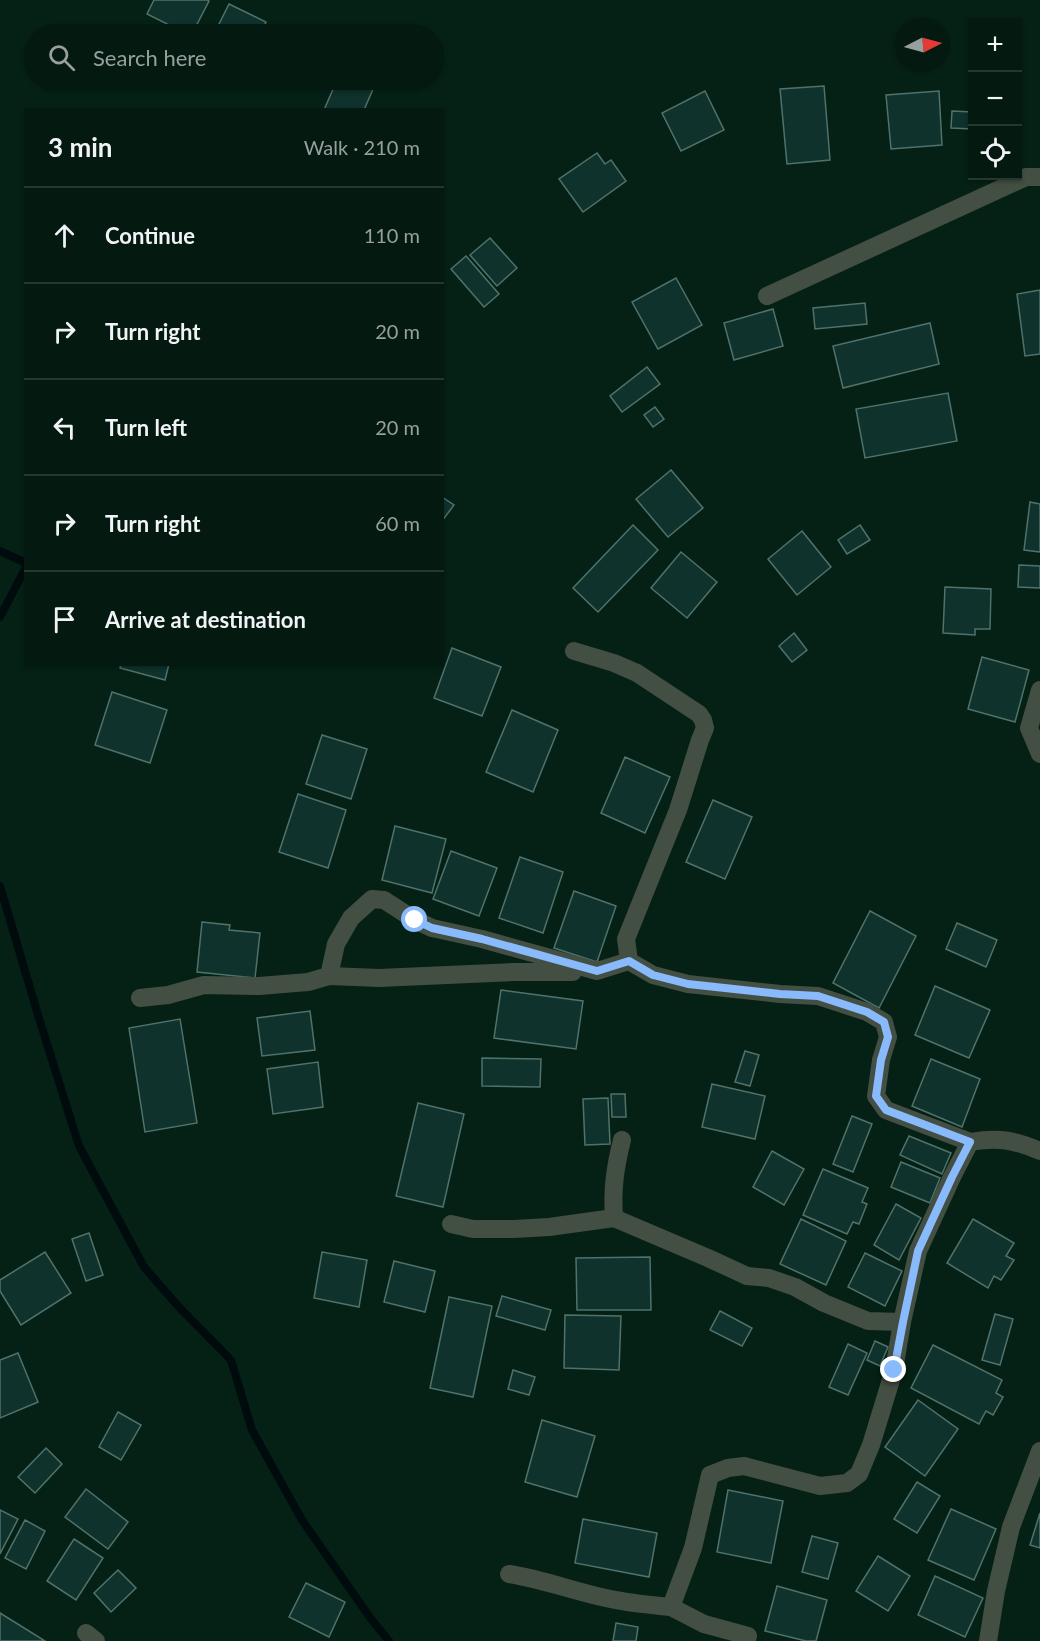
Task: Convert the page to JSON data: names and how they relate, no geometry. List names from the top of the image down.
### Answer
{
  "north": "right",
  "page": {
    "map_buttons": ["+", "−"],
    "search": "Search here",
    "heading": ["3 min", "Walk · 210 m"],
    "list": [
      ["Continue", "110 m"],
      ["Turn right", "20 m"],
      ["Turn left", "20 m"],
      ["Turn right", "60 m"],
      "Arrive at destination"
    ]
  }
}
